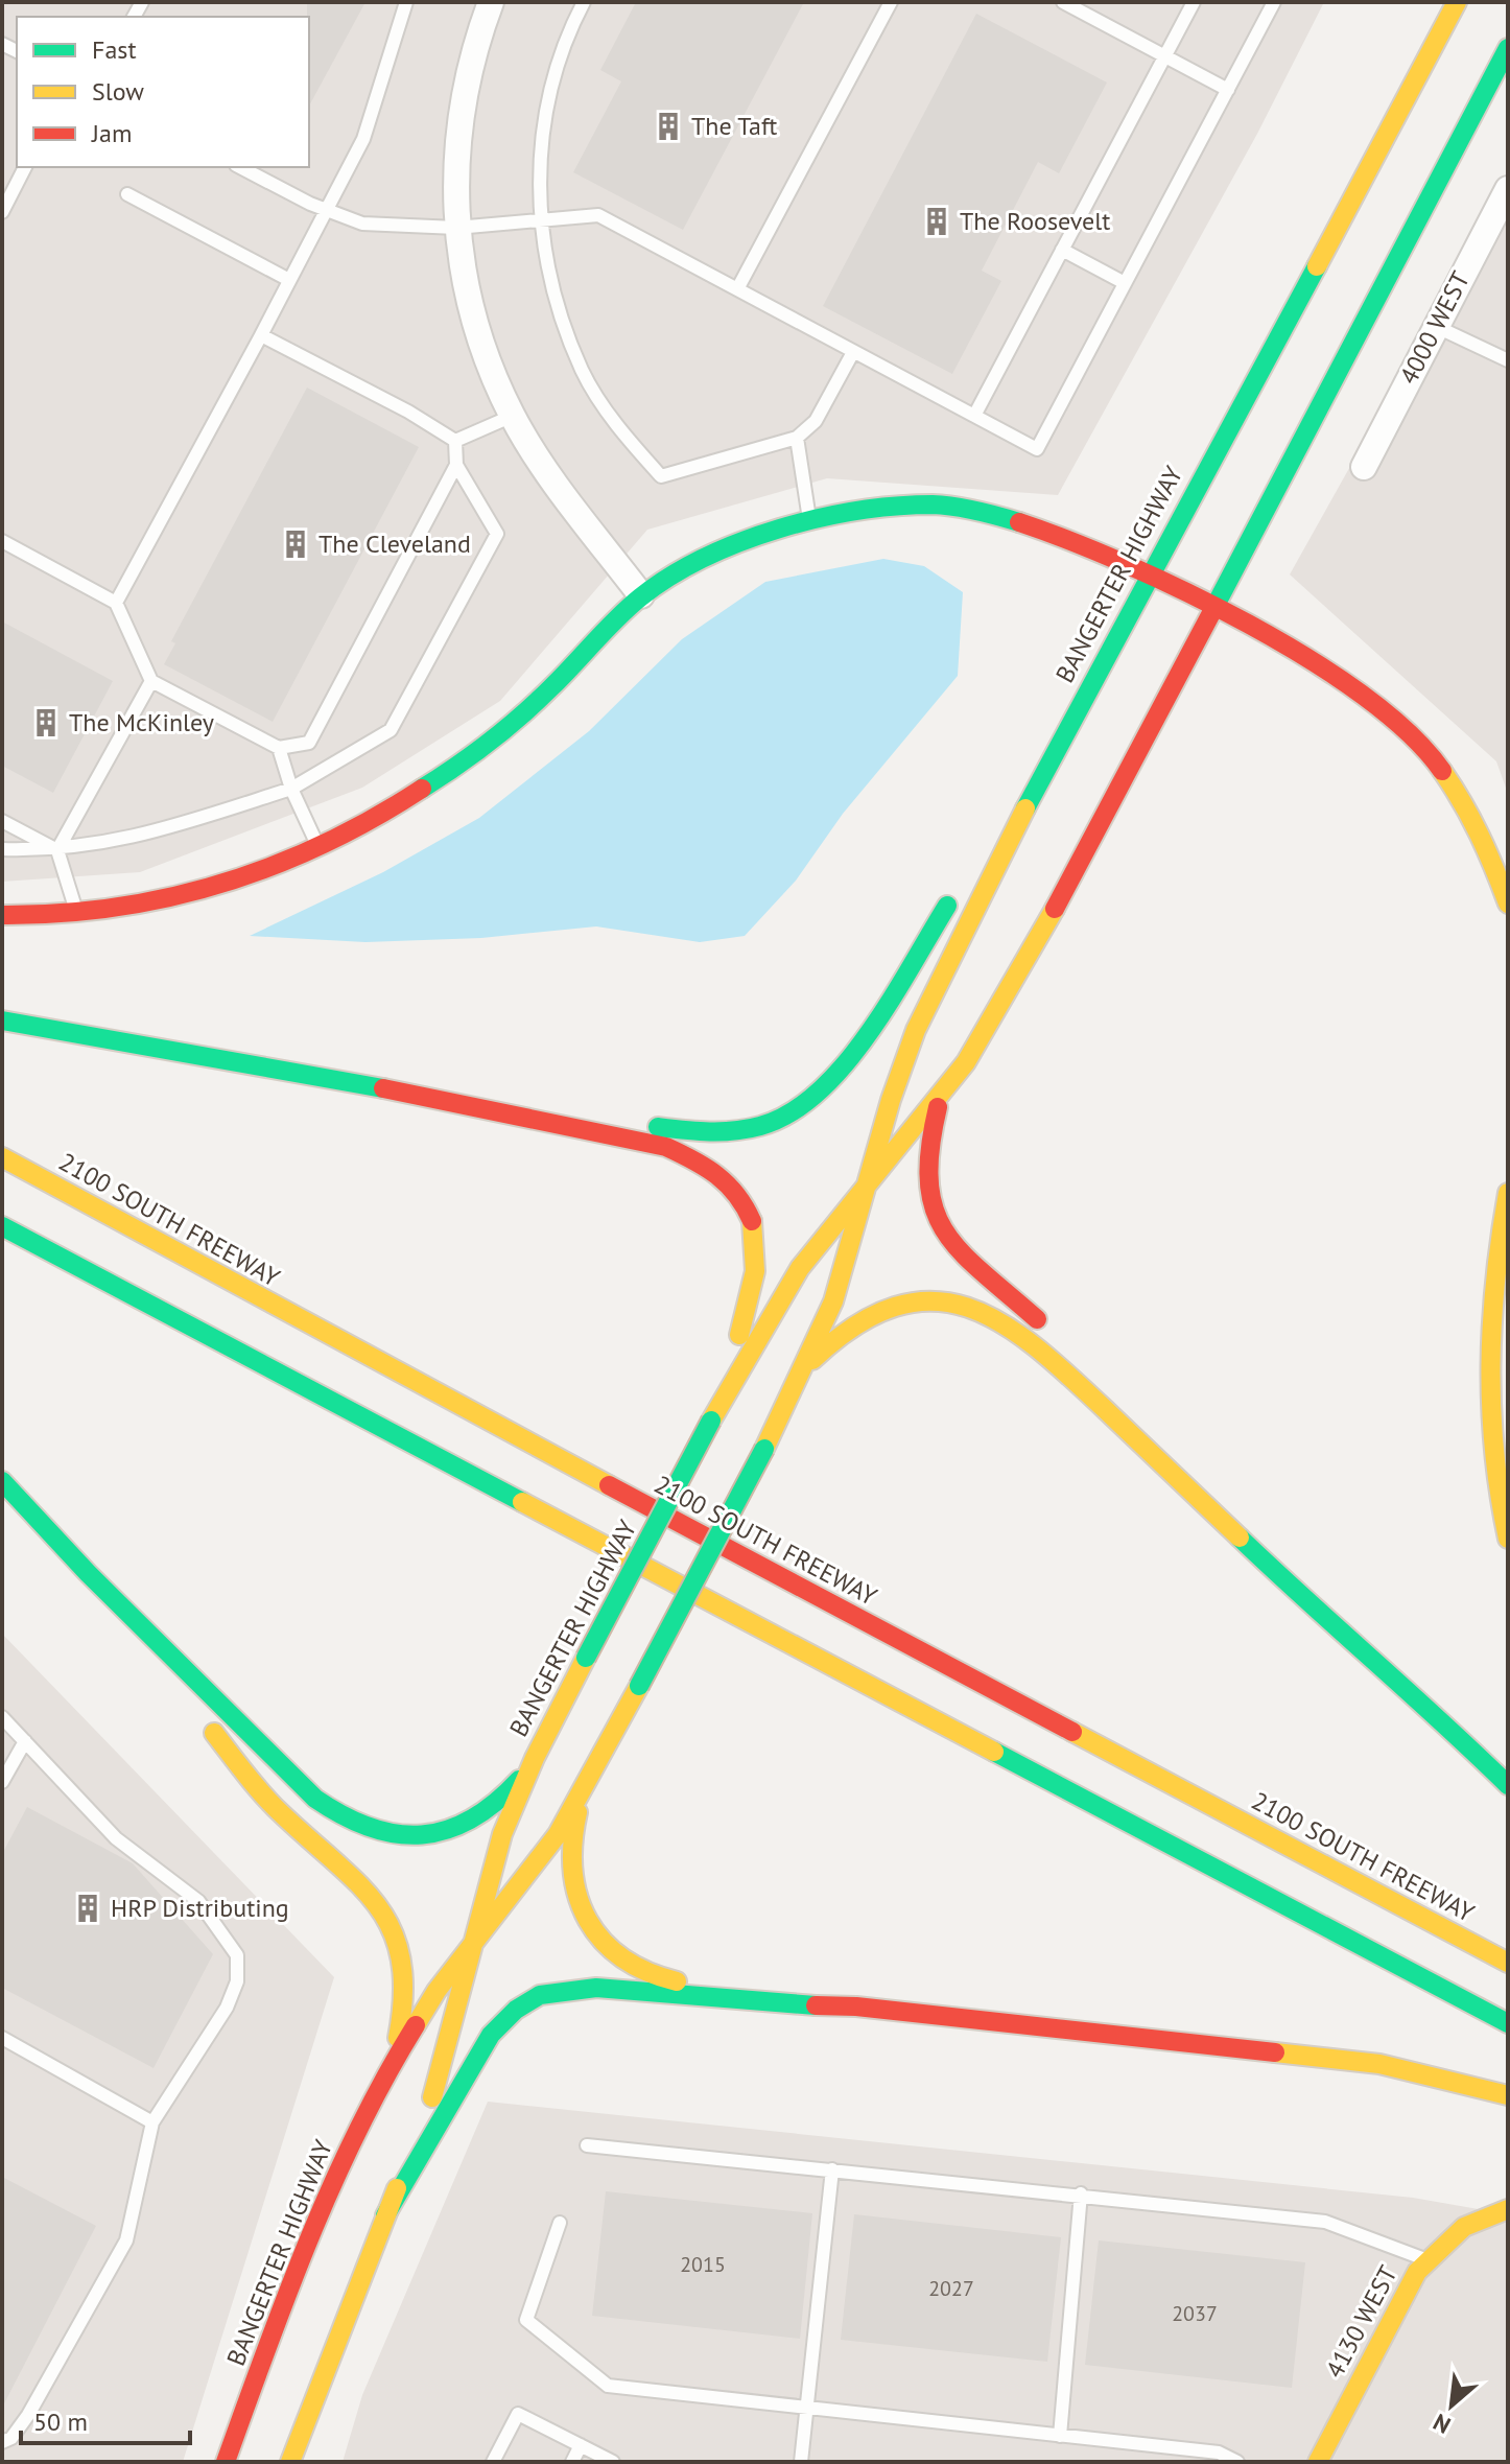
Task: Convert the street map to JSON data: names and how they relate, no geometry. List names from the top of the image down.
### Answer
{
  "streets": {
    "main road": ["BANGERTER HIGHWAY", "2100 SOUTH FREEWAY", "4130 WEST"],
    "street": ["4000 WEST"]
  },
  "places": {
    "building": [
      "The Taft",
      "The Roosevelt",
      "The Cleveland",
      "The McKinley",
      "HRP Distributing"
    ]
  },
  "house_numbers": ["2015", "2027", "2037"],
  "legend": ["Fast", "Slow", "Jam"],
  "scale_bar": "50 m",
  "north": "bottom left"
}
